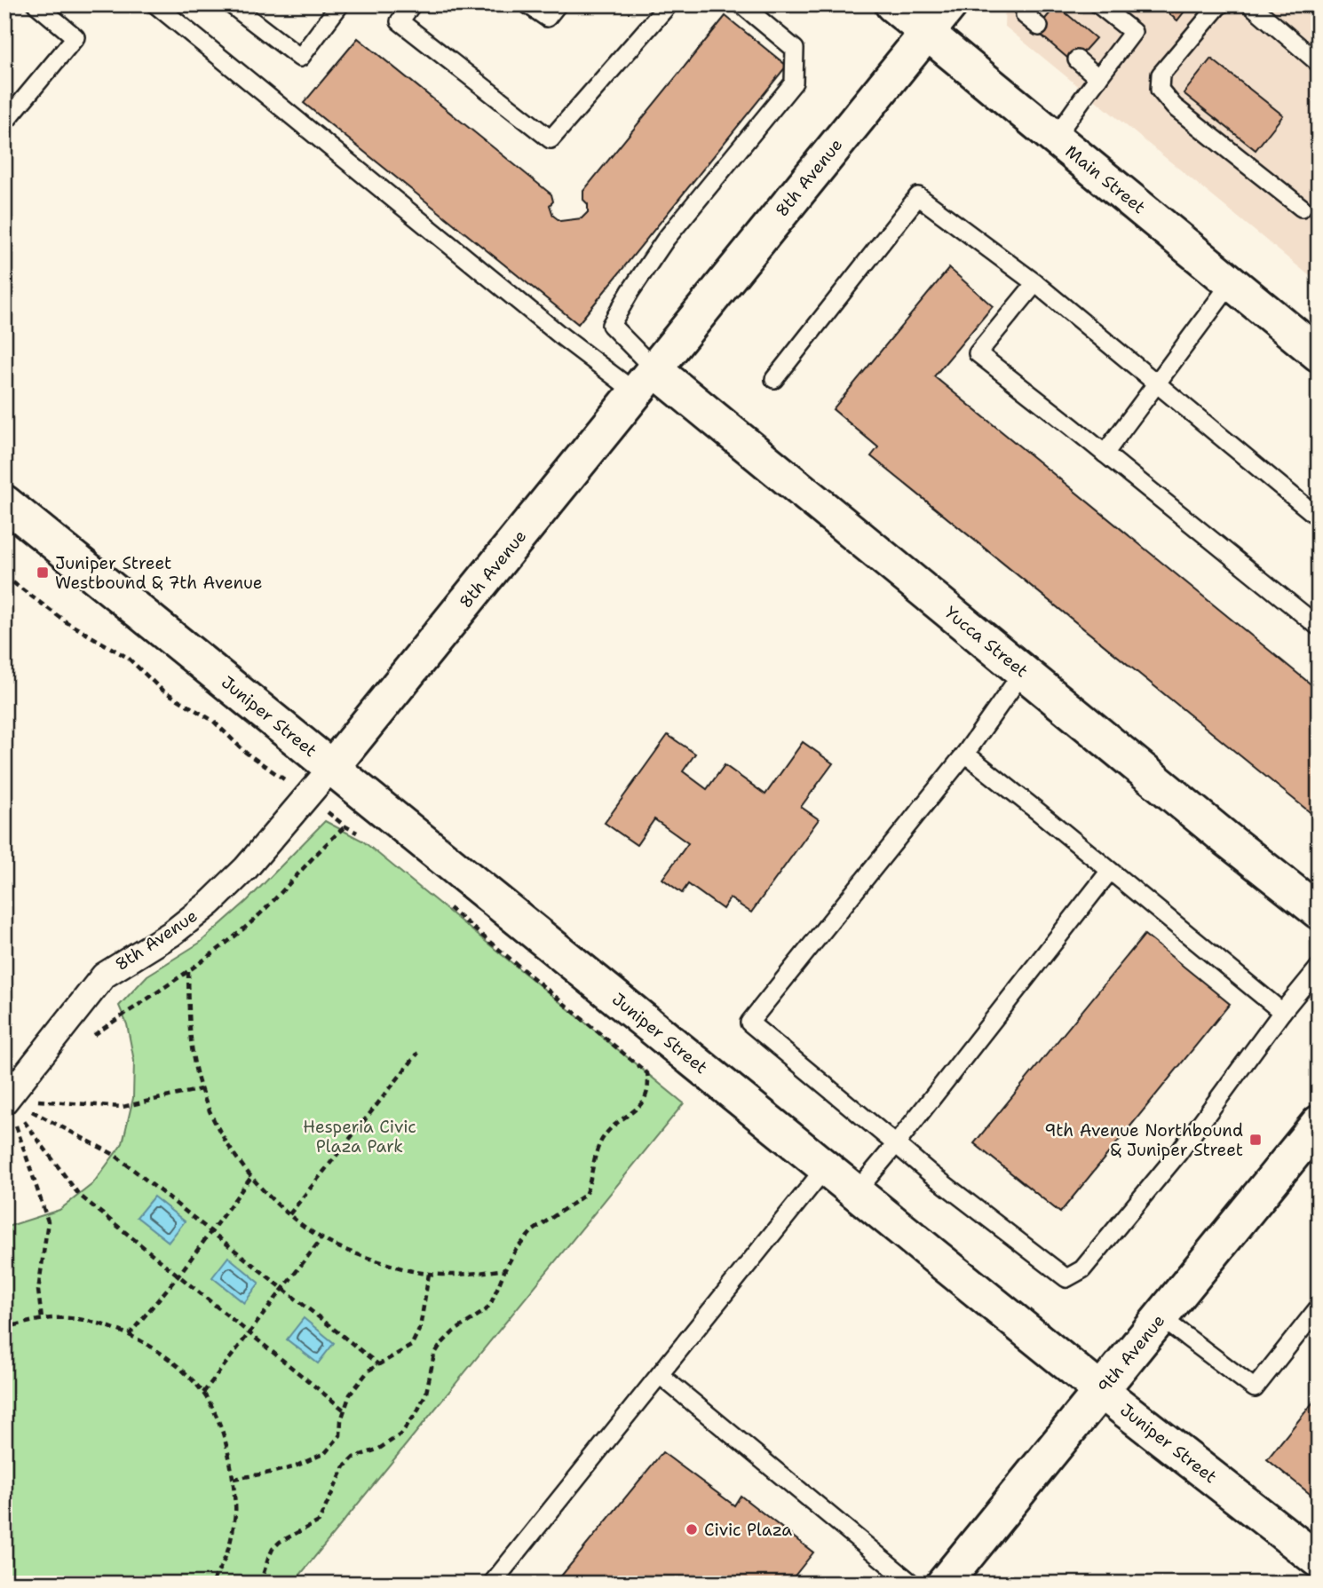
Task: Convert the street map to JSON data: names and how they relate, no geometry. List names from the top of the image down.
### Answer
{
  "streets": {
    "street": [
      "8th Avenue",
      "Main Street",
      "Yucca Street",
      "Juniper Street",
      "9th Avenue"
    ]
  },
  "crossings": [
    ["8th Avenue", "Main Street"],
    ["8th Avenue", "Yucca Street"],
    ["8th Avenue", "Juniper Street"],
    ["Juniper Street", "9th Avenue"]
  ],
  "parks": ["Hesperia Civic Plaza Park"],
  "places": {
    "transit": ["Juniper Street Westbound & 7th Avenue", "9th Avenue Northbound & Juniper Street"],
    "other": ["Civic Plaza"]
  }
}
